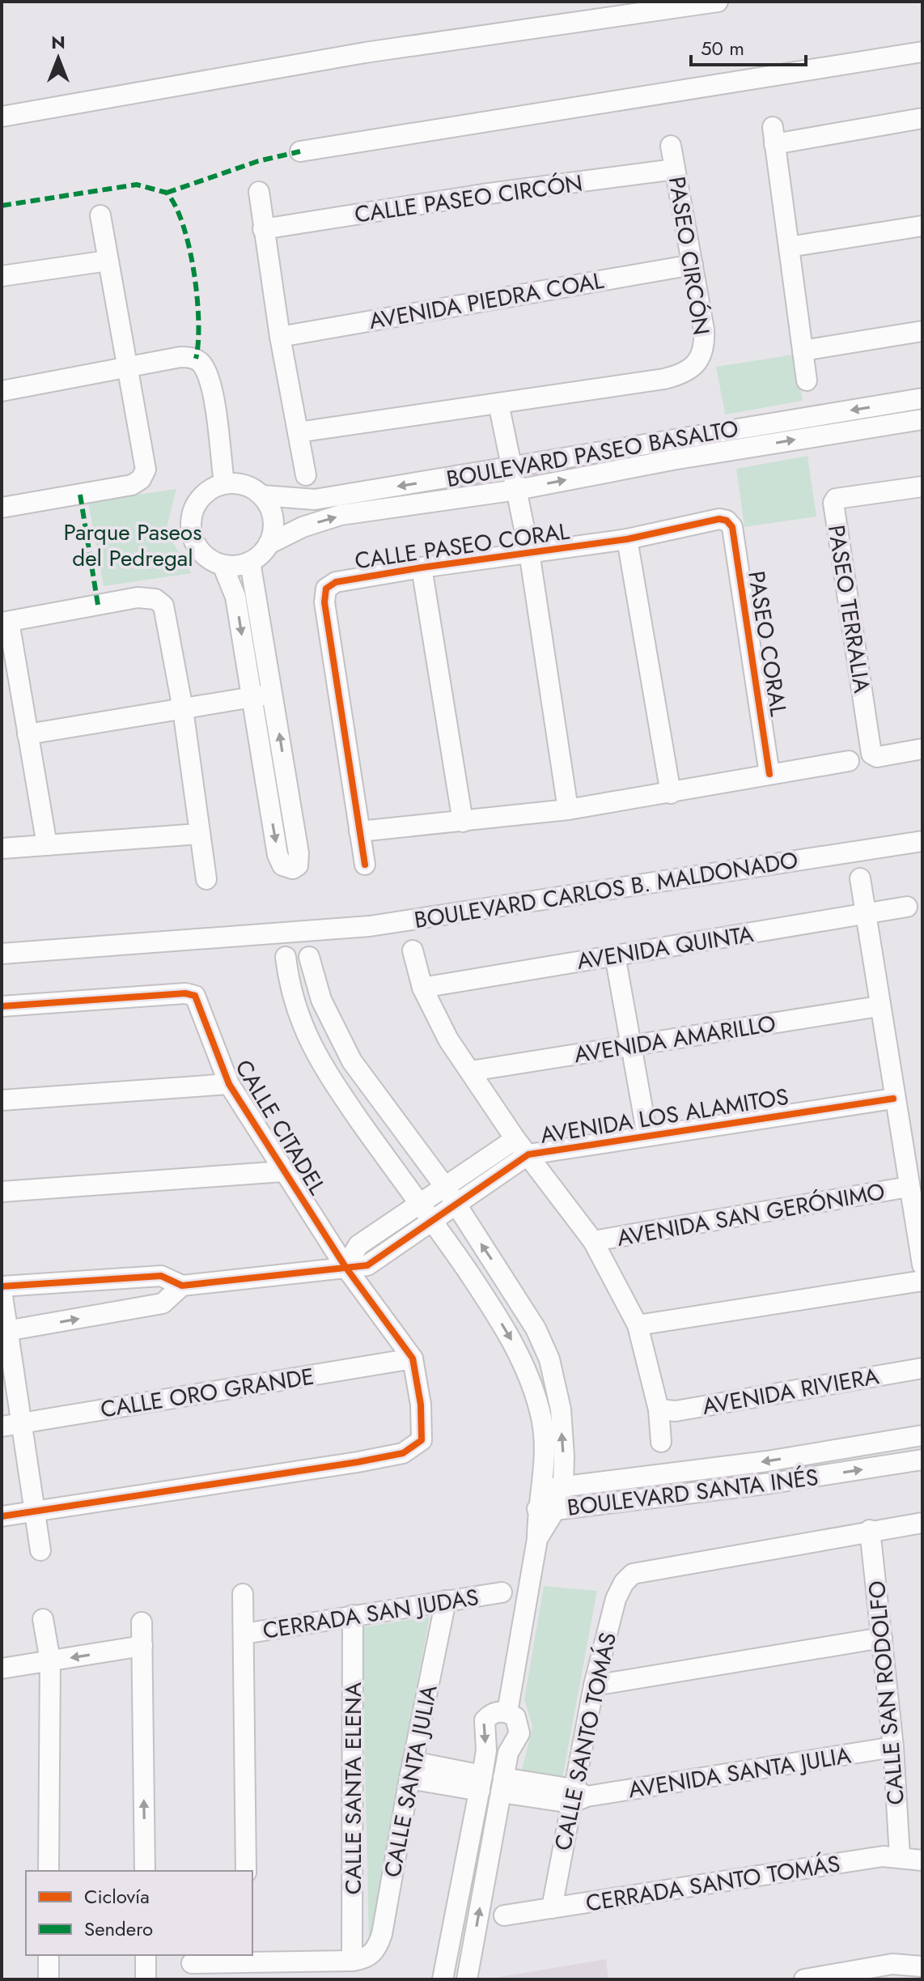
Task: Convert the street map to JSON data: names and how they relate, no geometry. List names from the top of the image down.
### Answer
{
  "streets": {
    "street": [
      "CALLE PASEO CIRCÓN",
      "PASEO CIRCÓN",
      "AVENIDA PIEDRA COAL",
      "BOULEVARD PASEO BASALTO",
      "CALLE PASEO CORAL",
      "PASEO TERRALIA",
      "PASEO CORAL",
      "BOULEVARD CARLOS B. MALDONADO",
      "AVENIDA QUINTA",
      "AVENIDA AMARILLO",
      "AVENIDA LOS ALAMITOS",
      "CALLE CITADEL",
      "AVENIDA SAN GERÓNIMO",
      "AVENIDA RIVIERA",
      "CALLE ORO GRANDE",
      "BOULEVARD SANTA INÉS",
      "CERRADA SAN JUDAS",
      "CALLE SAN RODOLFO",
      "CALLE SANTO TOMÁS",
      "AVENIDA SANTA JULIA",
      "CALLE SANTA JULIA",
      "CALLE SANTA ELENA",
      "CERRADA SANTO TOMÁS"
    ]
  },
  "crossings": [
    ["CALLE PASEO CIRCÓN", "PASEO CIRCÓN"],
    ["PASEO CIRCÓN", "AVENIDA PIEDRA COAL"],
    ["CALLE PASEO CORAL", "PASEO CORAL"],
    ["AVENIDA LOS ALAMITOS", "CALLE CITADEL"],
    ["CALLE CITADEL", "CALLE ORO GRANDE"],
    ["BOULEVARD SANTA INÉS", "AVENIDA SANTA JULIA"],
    ["CERRADA SAN JUDAS", "CALLE SANTA JULIA"],
    ["CERRADA SAN JUDAS", "CALLE SANTA ELENA"],
    ["CALLE SAN RODOLFO", "CALLE SANTO TOMÁS"],
    ["CALLE SAN RODOLFO", "AVENIDA SANTA JULIA"],
    ["CALLE SAN RODOLFO", "CERRADA SANTO TOMÁS"],
    ["CALLE SANTO TOMÁS", "AVENIDA SANTA JULIA"],
    ["CALLE SANTO TOMÁS", "CERRADA SANTO TOMÁS"],
    ["CALLE SANTA JULIA", "CALLE SANTA ELENA"]
  ],
  "parks": ["Parque Paseos del Pedregal"],
  "legend": ["Ciclovía", "Sendero"],
  "scale_bar": "50 m",
  "north": "top"
}
